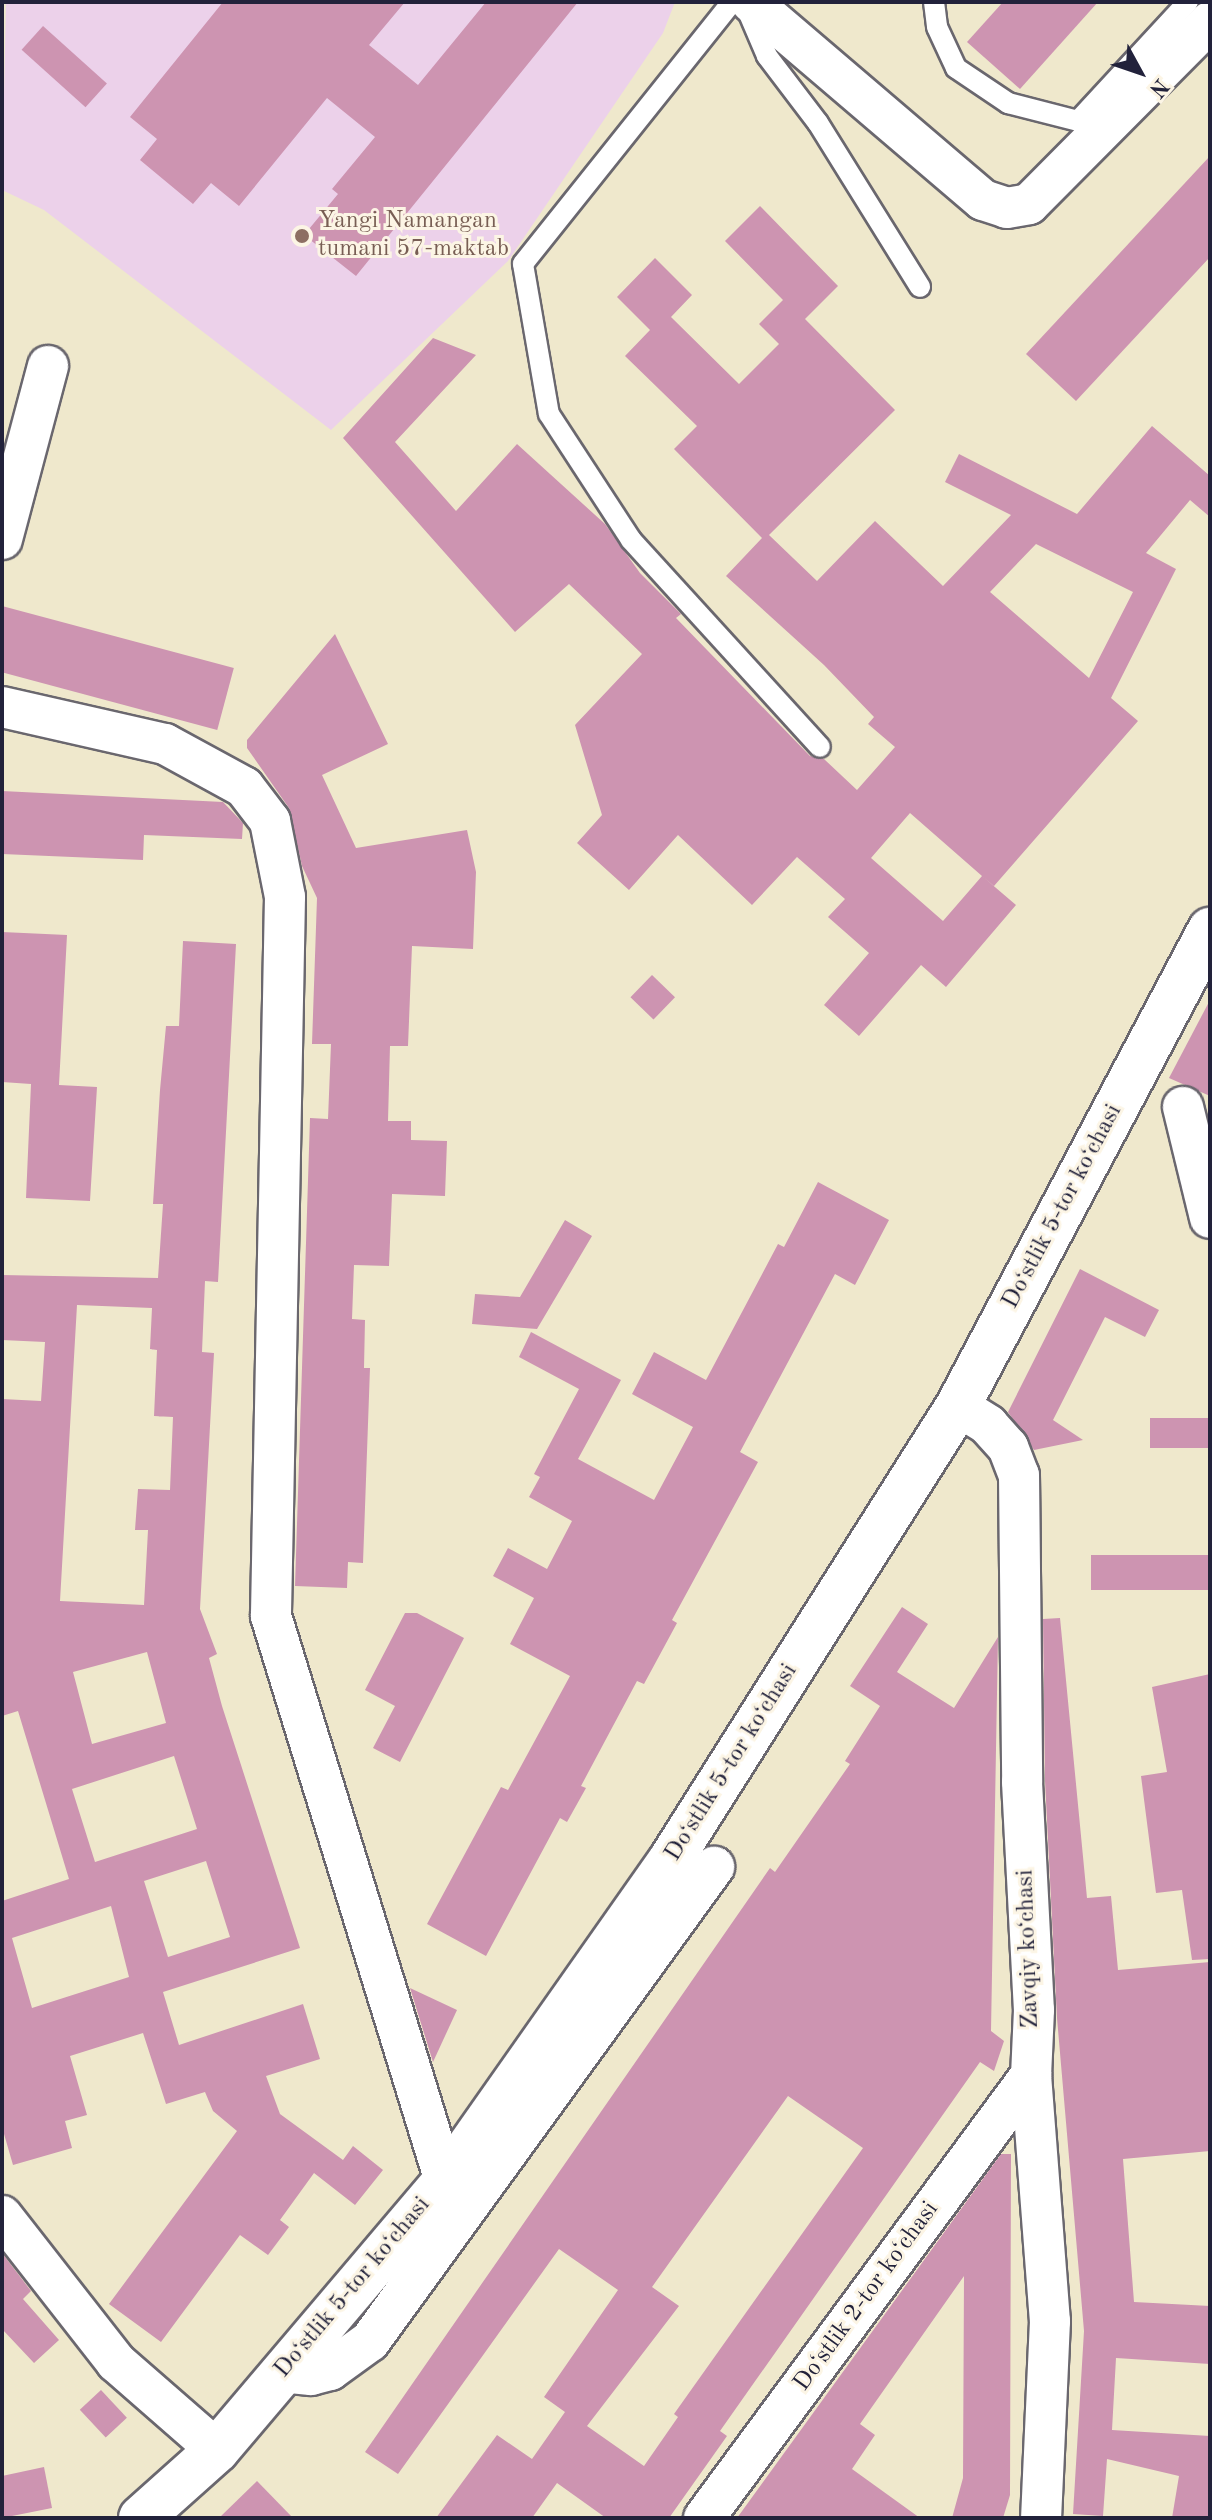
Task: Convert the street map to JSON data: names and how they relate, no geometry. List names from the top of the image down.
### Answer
{
  "streets": {
    "street": ["Doʻstlik 5-tor koʻchasi", "Zavqiy koʻchasi", "Doʻstlik 2-tor koʻchasi"]
  },
  "crossings": [
    ["Doʻstlik 5-tor koʻchasi", "Zavqiy koʻchasi"],
    ["Zavqiy koʻchasi", "Doʻstlik 2-tor koʻchasi"]
  ],
  "places": ["Yangi Namangan tumani 57-maktab"],
  "north": "bottom right"
}
